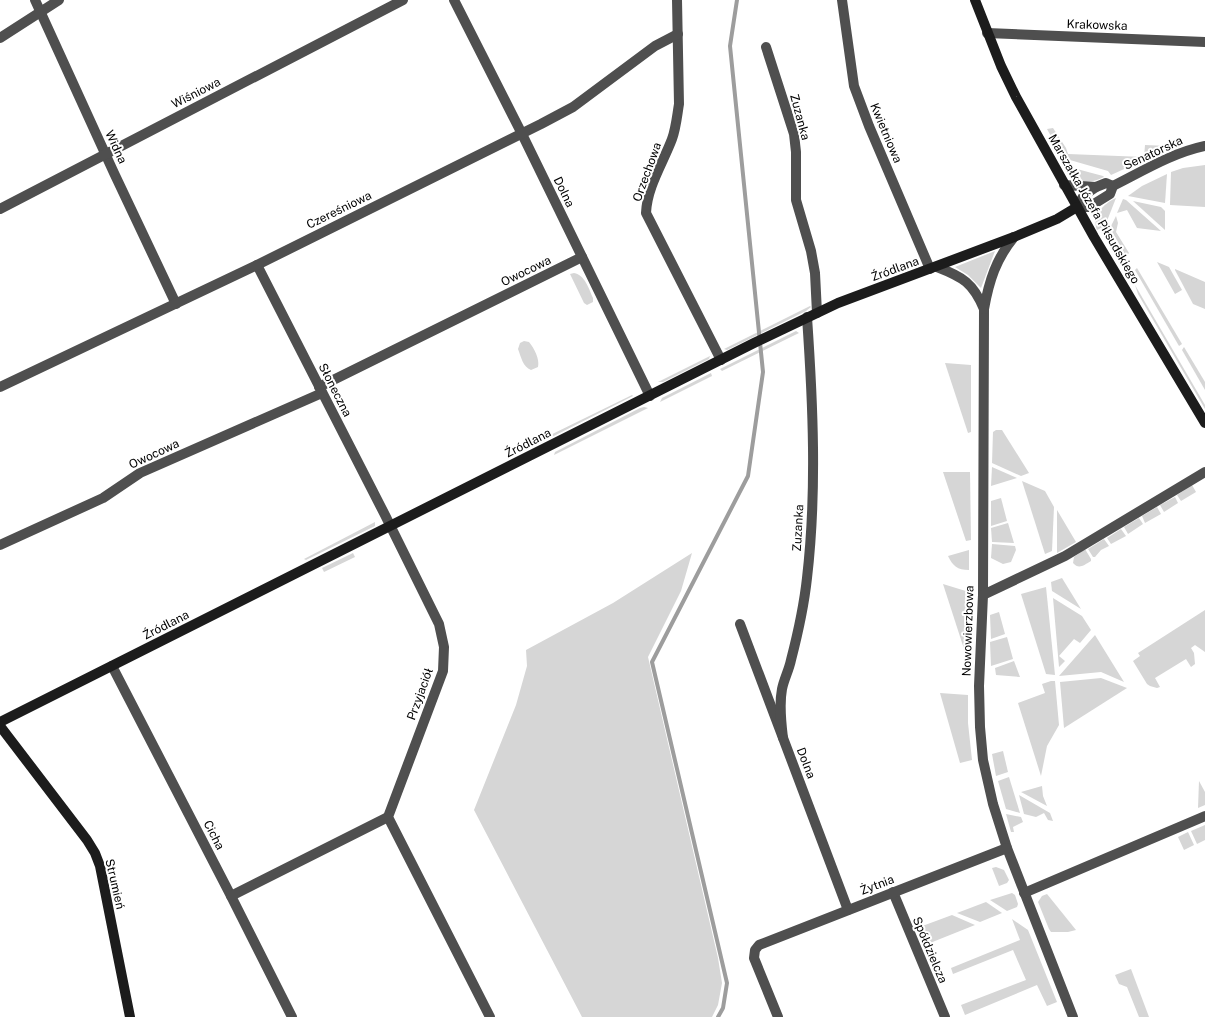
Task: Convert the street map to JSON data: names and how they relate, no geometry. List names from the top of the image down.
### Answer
{
  "streets": {
    "street": [
      "Krakowska",
      "Wiśniowa",
      "Zuzanka",
      "Kwietniowa",
      "Widna",
      "Senatorska",
      "Orzechowa",
      "Dolna",
      "Marszałka Józefa Piłsudskiego",
      "Czereśniowa",
      "Źródlana",
      "Owocowa",
      "Słoneczna",
      "Nowowierzbowa",
      "Przyjaciół",
      "Cicha",
      "Strumień",
      "Żytnia",
      "Spółdzielcza"
    ]
  },
  "crossings": [
    ["Krakowska", "Marszałka Józefa Piłsudskiego"],
    ["Wiśniowa", "Widna"],
    ["Zuzanka", "Dolna"],
    ["Zuzanka", "Źródlana"],
    ["Kwietniowa", "Źródlana"],
    ["Widna", "Czereśniowa"],
    ["Senatorska", "Marszałka Józefa Piłsudskiego"],
    ["Senatorska", "Źródlana"],
    ["Orzechowa", "Czereśniowa"],
    ["Orzechowa", "Źródlana"],
    ["Dolna", "Czereśniowa"],
    ["Dolna", "Źródlana"],
    ["Dolna", "Owocowa"],
    ["Dolna", "Żytnia"],
    ["Marszałka Józefa Piłsudskiego", "Źródlana"],
    ["Czereśniowa", "Słoneczna"],
    ["Źródlana", "Słoneczna"],
    ["Źródlana", "Nowowierzbowa"],
    ["Źródlana", "Przyjaciół"],
    ["Źródlana", "Cicha"],
    ["Źródlana", "Strumień"],
    ["Owocowa", "Słoneczna"],
    ["Słoneczna", "Przyjaciół"],
    ["Nowowierzbowa", "Żytnia"],
    ["Żytnia", "Spółdzielcza"]
  ]
}
